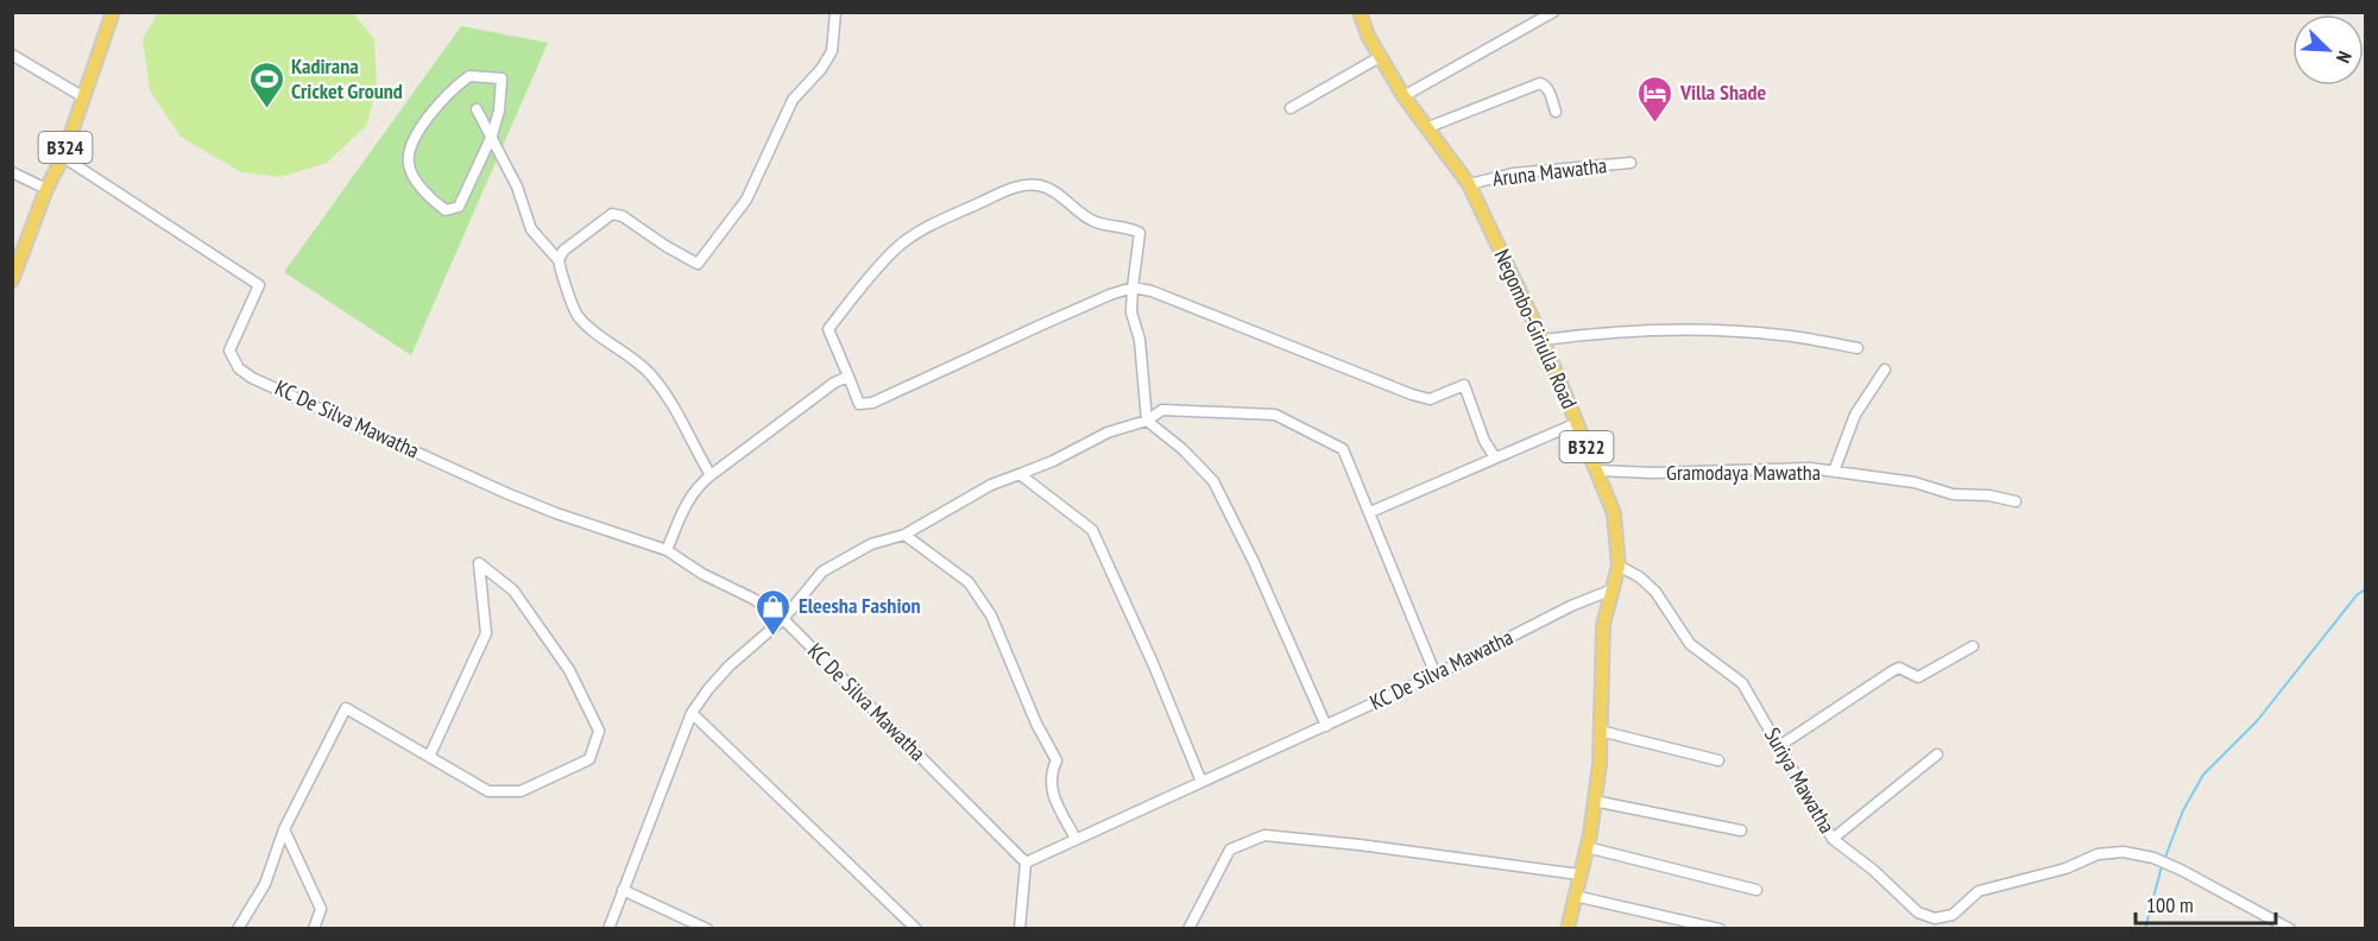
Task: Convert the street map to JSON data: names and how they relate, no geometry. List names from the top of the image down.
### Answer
{
  "streets": {
    "main road": ["B324", "Negombo-Giriulla Road", "B322"],
    "street": [
      "Aruna Mawatha",
      "KC De Silva Mawatha",
      "Gramodaya Mawatha",
      "Suriya Mawatha"
    ]
  },
  "crossings": [
    ["B324", "KC De Silva Mawatha"],
    ["Aruna Mawatha", "Negombo-Giriulla Road"],
    ["Negombo-Giriulla Road", "KC De Silva Mawatha"],
    ["Negombo-Giriulla Road", "Gramodaya Mawatha"],
    ["Negombo-Giriulla Road", "Suriya Mawatha"]
  ],
  "places": {
    "sports": ["Kadirana Cricket Ground"],
    "hotel": ["Villa Shade"],
    "shop": ["Eleesha Fashion"]
  },
  "scale_bar": "100 m",
  "north": "bottom right"
}
